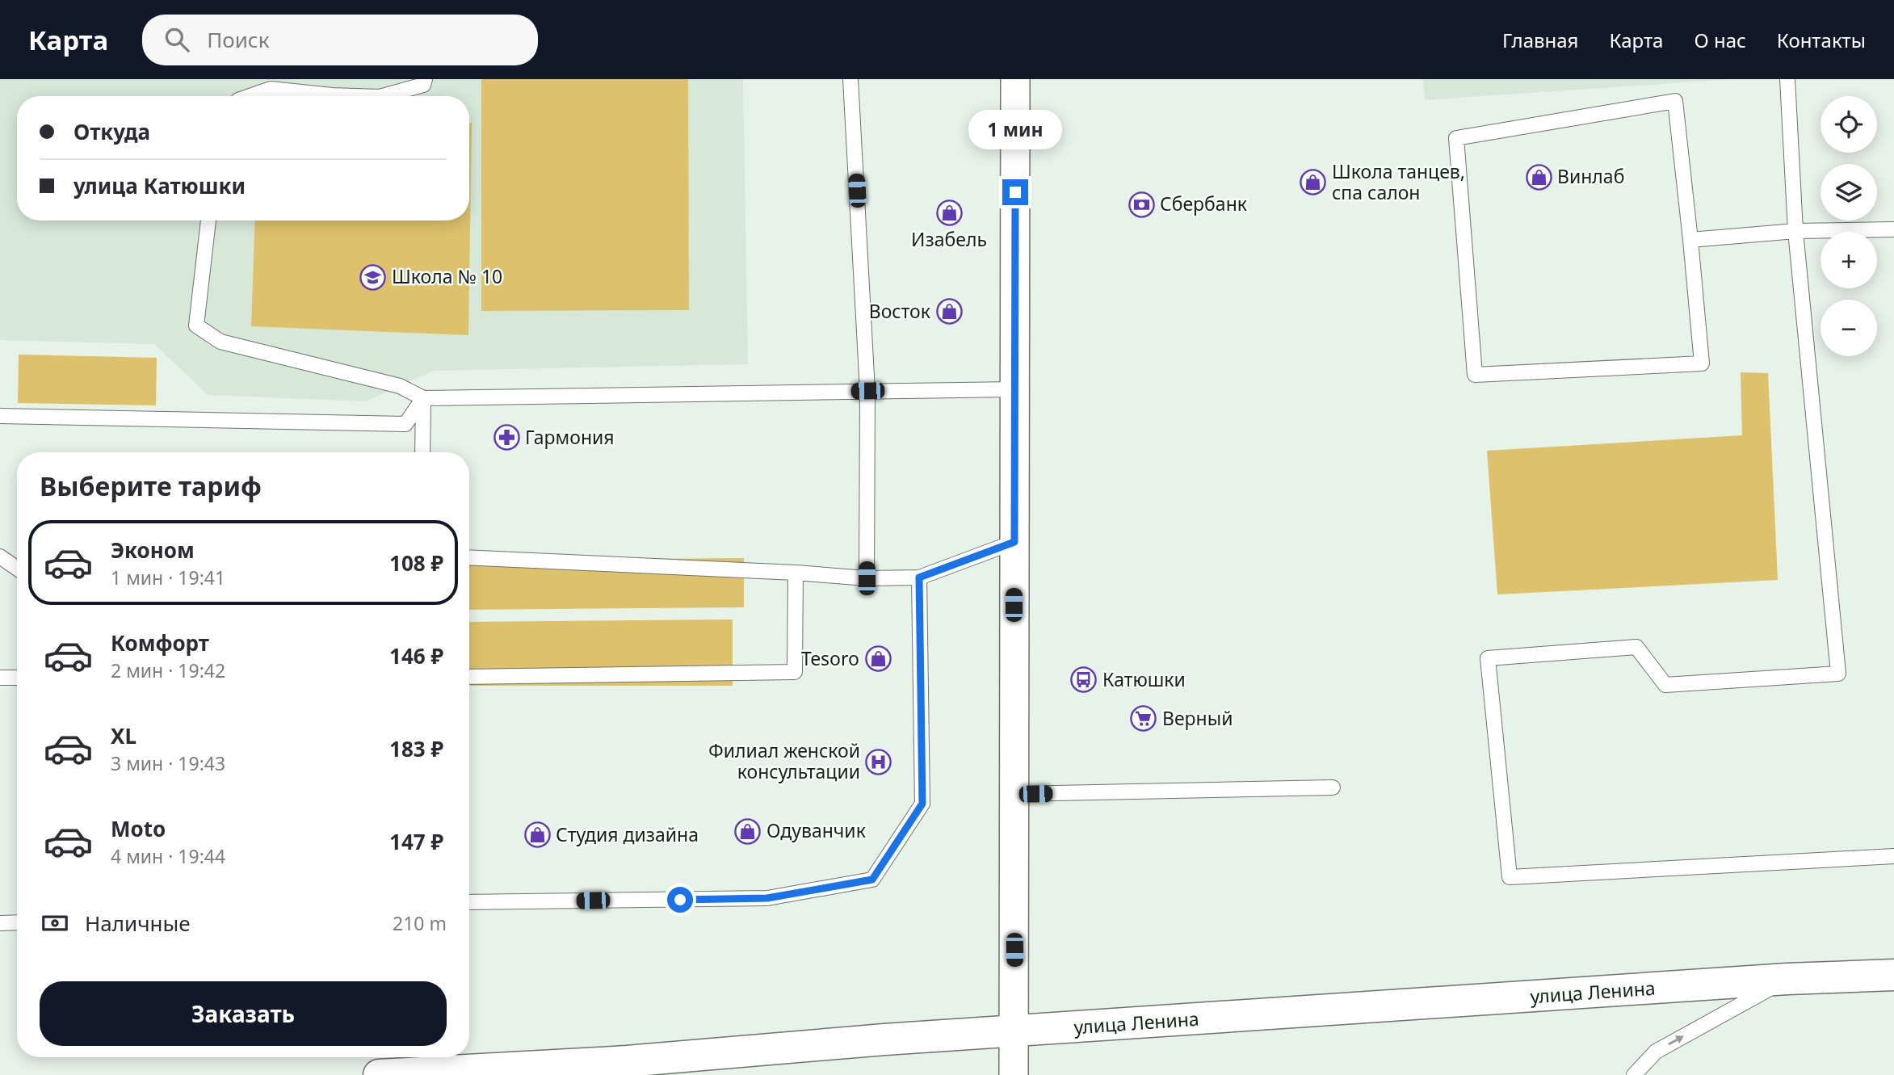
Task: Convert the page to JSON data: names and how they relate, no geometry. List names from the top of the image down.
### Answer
{
  "streets": {
    "main road": ["улица Ленина"]
  },
  "places": {
    "shop": [
      "Винлаб",
      "Школа танцев, спа салон",
      "Изабель",
      "Восток",
      "Tesoro",
      "Одуванчик",
      "Студия дизайна"
    ],
    "bank": ["Сбербанк"],
    "school or university": ["Школа № 10"],
    "pharmacy": ["Гармония"],
    "bus stop": ["Катюшки"],
    "supermarket": ["Верный"],
    "hospital": ["Филиал женской консультации"]
  },
  "page": {
    "header": "Карта",
    "search": "Поиск",
    "nav": [
      "Главная",
      "Карта",
      "О нас",
      "Контакты"
    ],
    "map_buttons": ["+", "−"],
    "banner": ["Откуда", "улица Катюшки"],
    "bubble": "1 мин",
    "heading": "Выберите тариф",
    "list": [
      {
        "name": "Эконом",
        "note": "1 мин · 19:41",
        "value": "108 ₽"
      },
      {
        "name": "Комфорт",
        "note": "2 мин · 19:42",
        "value": "146 ₽"
      },
      {
        "name": "XL",
        "note": "3 мин · 19:43",
        "value": "183 ₽"
      },
      {
        "name": "Moto",
        "note": "4 мин · 19:44",
        "value": "147 ₽"
      }
    ],
    "pay": ["Наличные", "210 m"],
    "buttons": "Заказать"
  }
}
